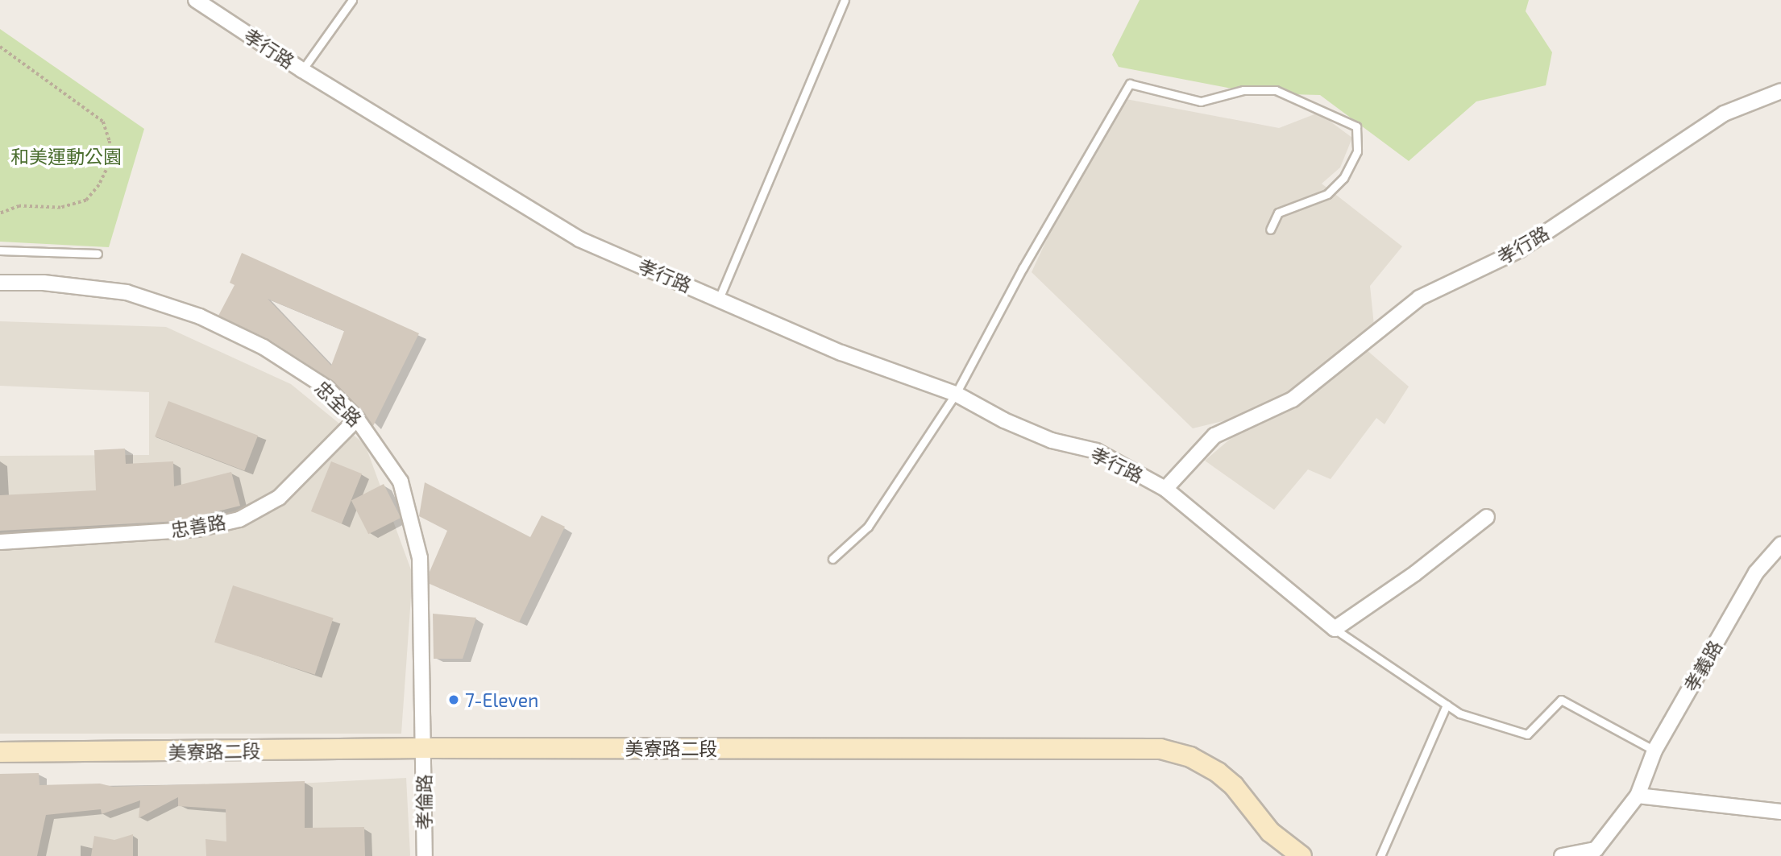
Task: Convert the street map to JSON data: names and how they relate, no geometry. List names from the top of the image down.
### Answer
{
  "streets": {
    "street": [
      "孝行路",
      "忠全路",
      "忠善路",
      "孝義路",
      "美寮路二段",
      "孝倫路"
    ]
  },
  "crossings": [
    ["忠全路", "忠善路"],
    ["忠全路", "美寮路二段"],
    ["忠全路", "孝倫路"],
    ["美寮路二段", "孝倫路"]
  ],
  "parks": ["和美運動公園"],
  "places": ["7-Eleven"]
}
